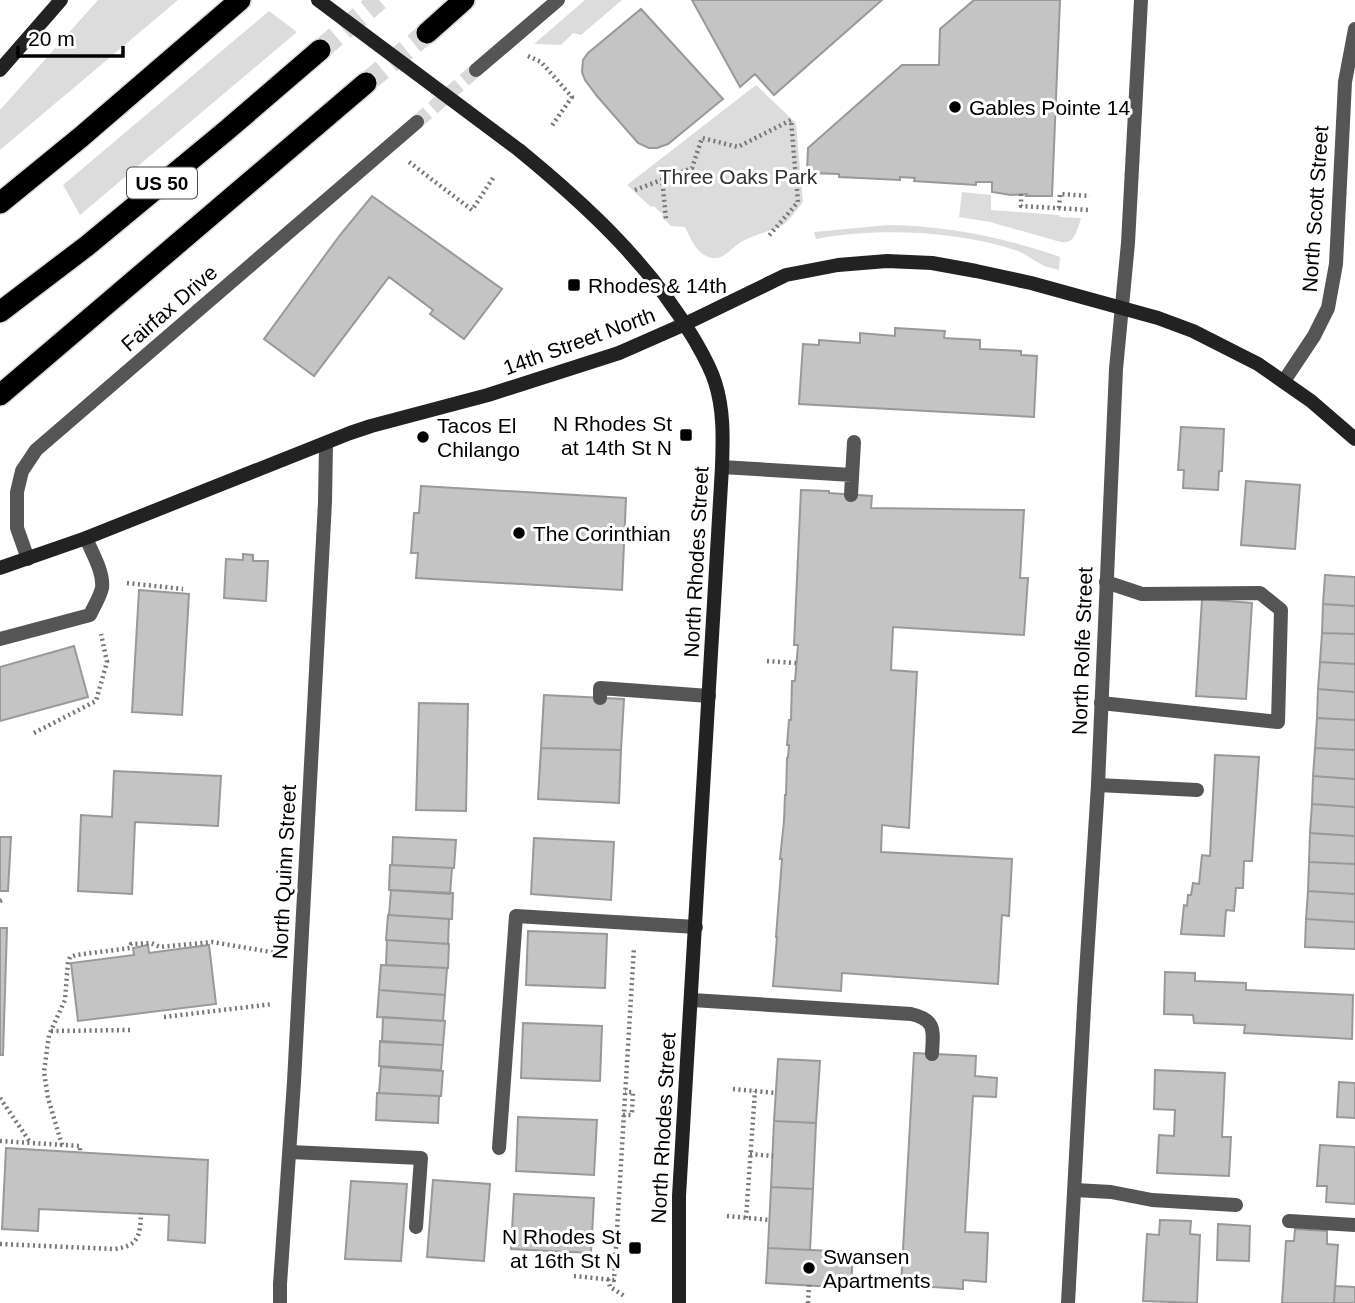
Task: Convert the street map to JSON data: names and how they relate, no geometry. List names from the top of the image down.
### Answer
{
  "streets": {
    "highway": ["US 50"],
    "street": [
      "North Scott Street",
      "Fairfax Drive",
      "14th Street North",
      "North Rhodes Street",
      "North Rolfe Street",
      "North Quinn Street"
    ]
  },
  "crossings": [
    ["North Scott Street", "14th Street North"],
    ["Fairfax Drive", "14th Street North"],
    ["14th Street North", "North Rhodes Street"],
    ["14th Street North", "North Rolfe Street"],
    ["14th Street North", "North Quinn Street"]
  ],
  "parks": ["Three Oaks Park"],
  "places": {
    "other": [
      "Gables Pointe 14",
      "Tacos El Chilango",
      "The Corinthian",
      "Swansen Apartments"
    ],
    "transit": ["Rhodes & 14th", "N Rhodes St at 14th St N", "N Rhodes St at 16th St N"]
  },
  "scale_bar": "20 m"
}
